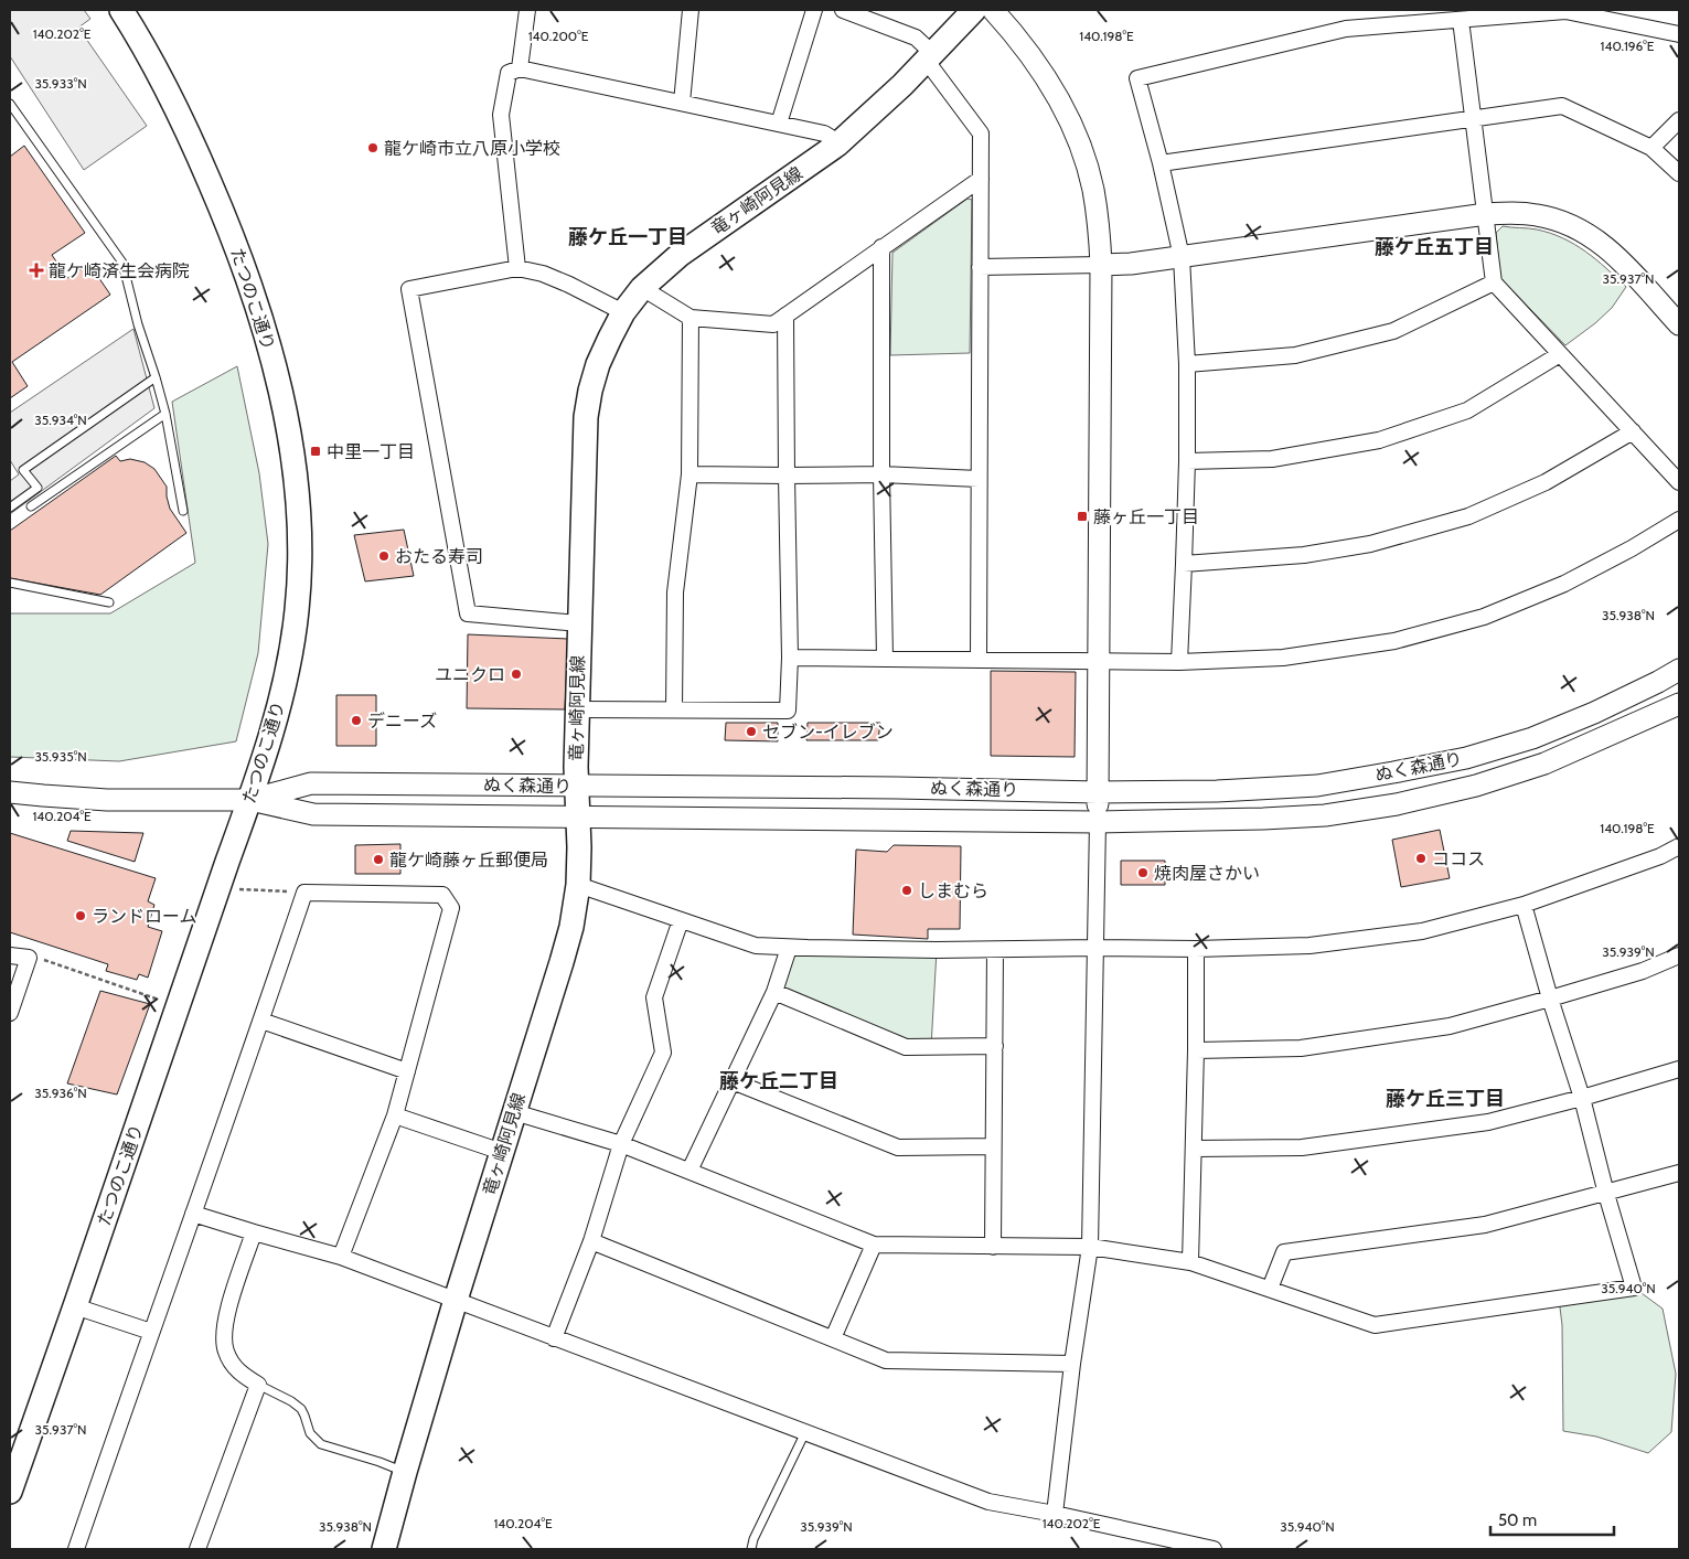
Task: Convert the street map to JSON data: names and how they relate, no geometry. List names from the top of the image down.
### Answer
{
  "streets": {
    "main road": ["竜ヶ崎阿見線", "たつのこ通り", "ぬく森通り"]
  },
  "crossings": [
    ["竜ヶ崎阿見線", "ぬく森通り"],
    ["たつのこ通り", "ぬく森通り"]
  ],
  "districts": [
    "藤ケ丘一丁目",
    "藤ケ丘五丁目",
    "藤ケ丘二丁目",
    "藤ケ丘三丁目"
  ],
  "places": {
    "other": [
      "龍ケ崎市立八原小学校",
      "おたる寿司",
      "ユニクロ",
      "デニーズ",
      "セブン-イレブン",
      "ココス",
      "龍ケ崎藤ヶ丘郵便局",
      "焼肉屋さかい",
      "しまむら",
      "ランドローム"
    ],
    "health": ["龍ケ崎済生会病院"],
    "transit": ["中里一丁目", "藤ヶ丘一丁目"]
  },
  "scale_bar": "50 m",
  "coordinates": [
    "140.202°E",
    "140.200°E",
    "140.198°E",
    "140.196°E",
    "35.933°N",
    "35.937°N",
    "35.934°N",
    "35.938°N",
    "35.935°N",
    "140.204°E",
    "35.939°N",
    "35.936°N",
    "35.940°N"
  ]
}
